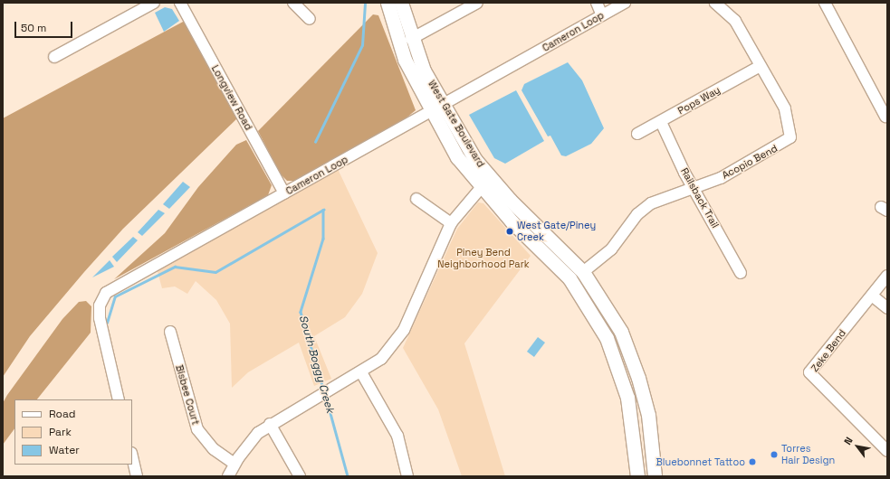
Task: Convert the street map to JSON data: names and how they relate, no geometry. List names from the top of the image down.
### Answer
{
  "streets": {
    "main road": ["West Gate Boulevard"],
    "street": [
      "Cameron Loop",
      "Longview Road",
      "Pops Way",
      "Acopio Bend",
      "Railsback Trail",
      "Zeke Bend",
      "Bisbee Court"
    ]
  },
  "crossings": [
    ["Cameron Loop", "Longview Road"],
    ["Cameron Loop", "West Gate Boulevard"],
    ["Pops Way", "Acopio Bend"],
    ["Pops Way", "Railsback Trail"],
    ["West Gate Boulevard", "Acopio Bend"],
    ["Acopio Bend", "Railsback Trail"]
  ],
  "water": ["South Boggy Creek"],
  "parks": ["Piney Bend Neighborhood Park"],
  "places": ["West Gate/Piney Creek", "Torres Hair Design", "Bluebonnet Tattoo"],
  "legend": ["Road", "Park", "Water"],
  "scale_bar": "50 m",
  "north": "top left"
}
